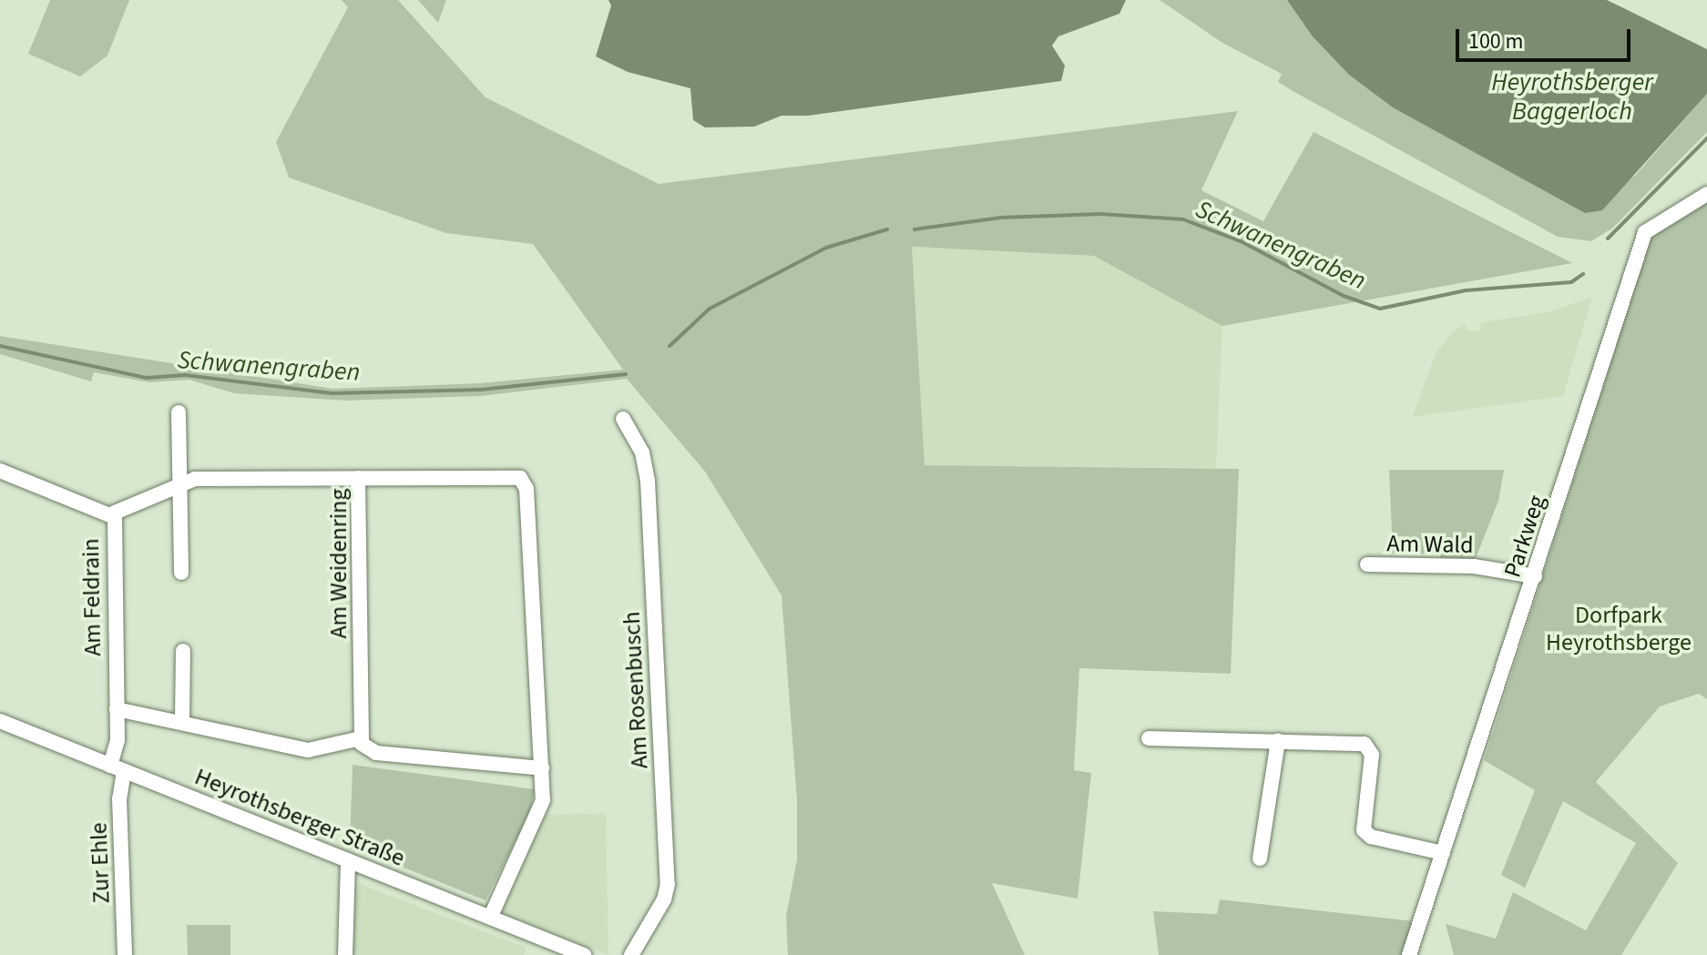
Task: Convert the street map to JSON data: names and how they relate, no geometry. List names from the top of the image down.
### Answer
{
  "streets": {
    "street": [
      "Parkweg",
      "Am Wald",
      "Am Weidenring",
      "Am Feldrain",
      "Am Rosenbusch",
      "Heyrothsberger Straße",
      "Zur Ehle"
    ]
  },
  "crossings": [
    ["Parkweg", "Am Wald"],
    ["Am Weidenring", "Am Feldrain"],
    ["Am Weidenring", "Heyrothsberger Straße"],
    ["Am Feldrain", "Heyrothsberger Straße"],
    ["Am Feldrain", "Zur Ehle"],
    ["Heyrothsberger Straße", "Zur Ehle"]
  ],
  "water": ["Heyrothsberger Baggerloch", "Schwanengraben"],
  "parks": ["Dorfpark Heyrothsberge"],
  "scale_bar": "100 m"
}
